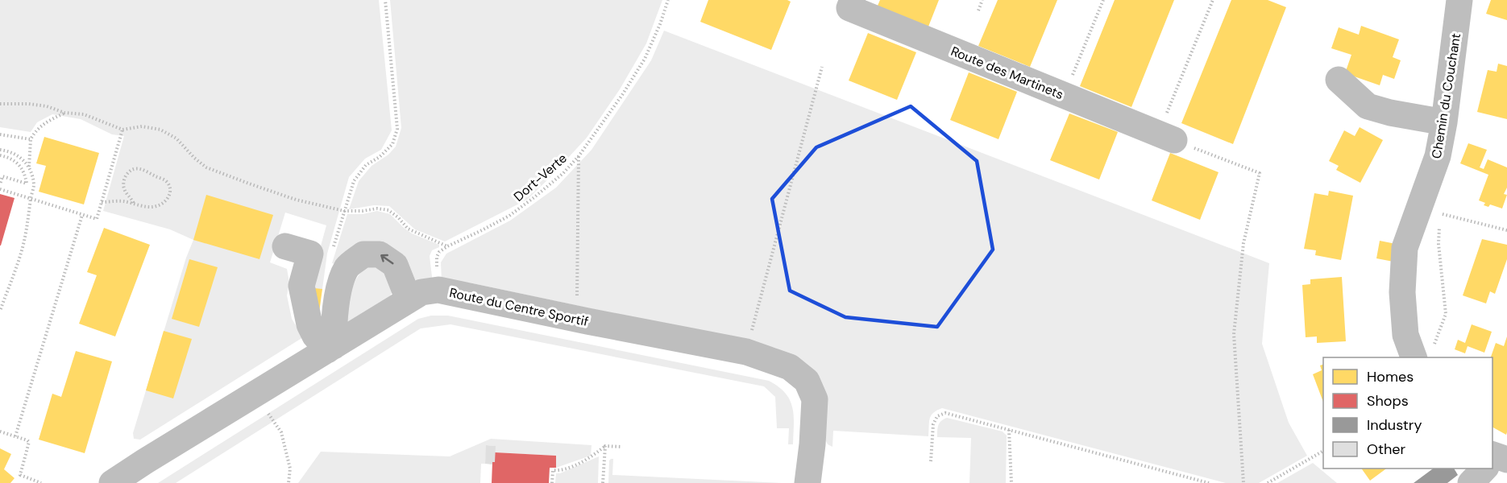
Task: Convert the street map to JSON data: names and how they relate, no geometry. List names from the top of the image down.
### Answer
{
  "streets": {
    "street": ["Route des Martinets", "Chemin du Couchant", "Route du Centre Sportif"],
    "path": ["Dort-Verte"]
  },
  "legend": [
    "Homes",
    "Shops",
    "Industry",
    "Other"
  ]
}
